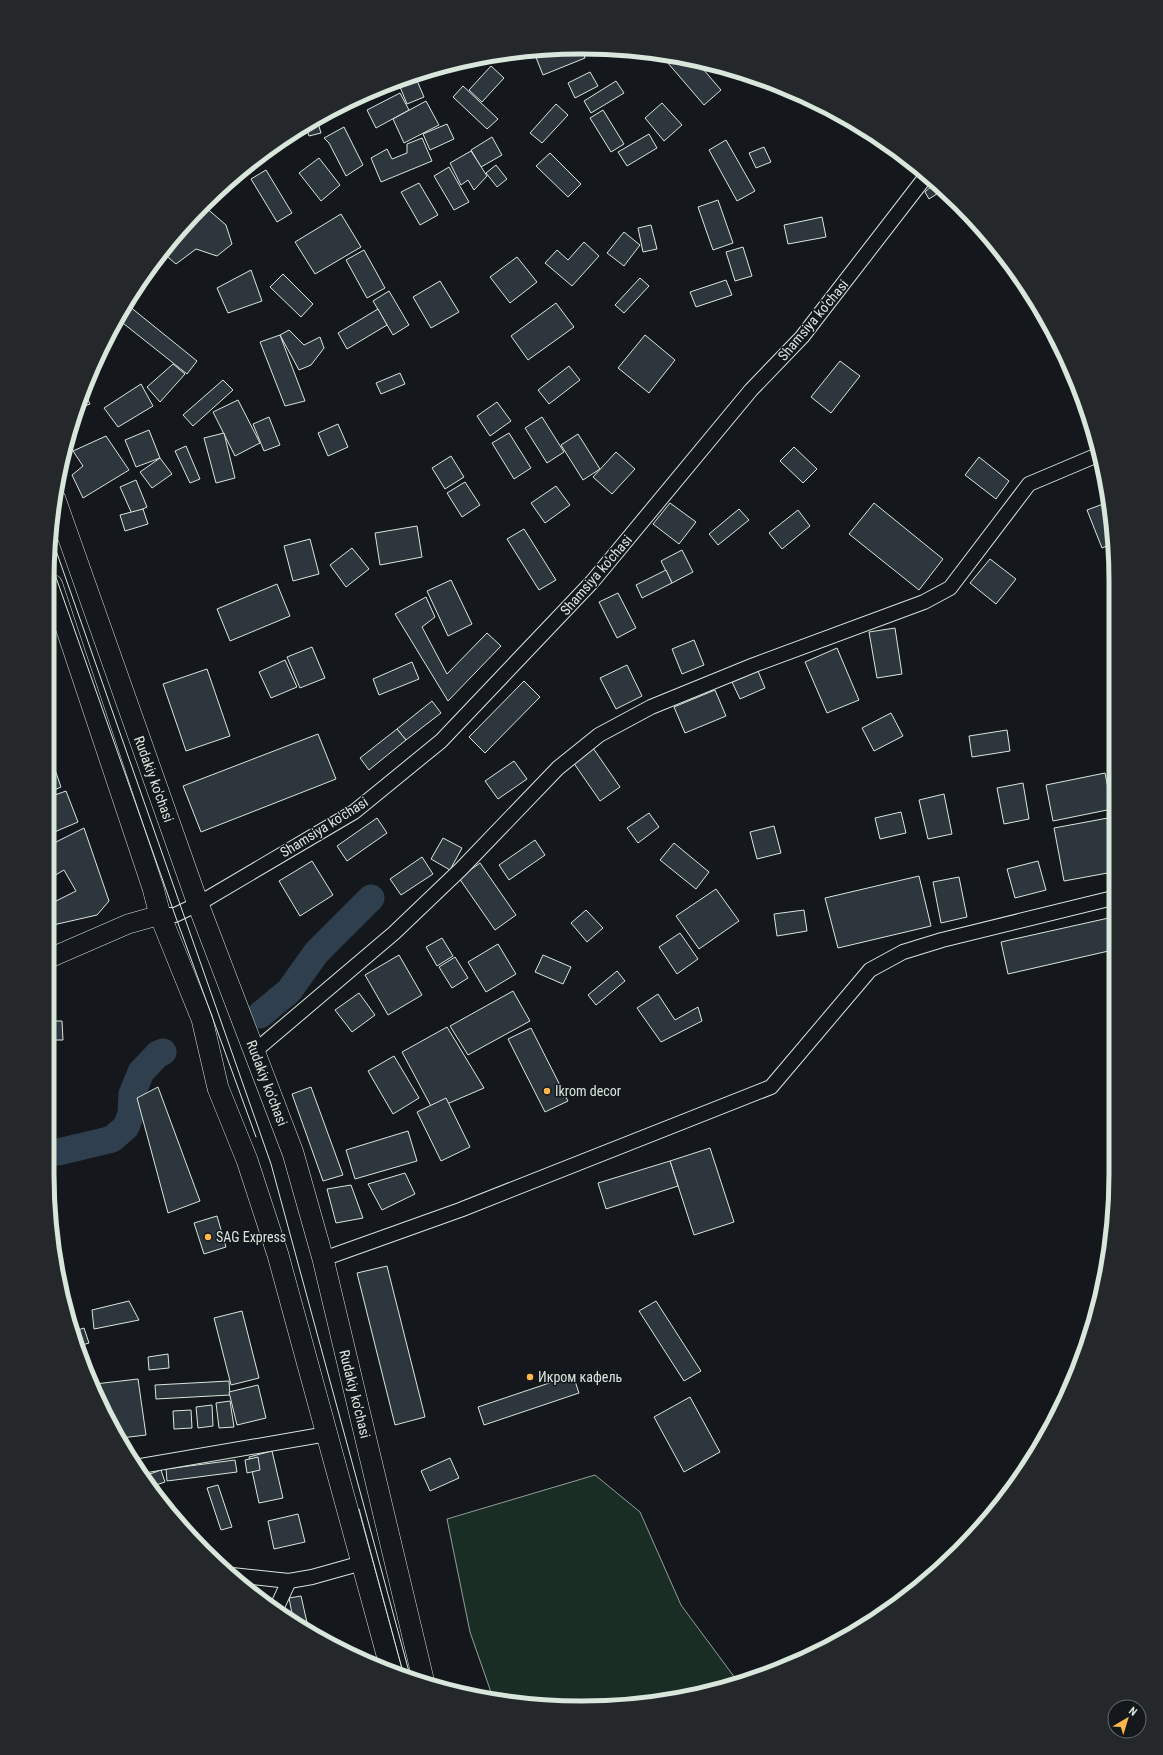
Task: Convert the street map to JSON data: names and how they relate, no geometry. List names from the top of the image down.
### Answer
{
  "streets": {
    "main road": ["Rudakiy ko'chasi"],
    "street": ["Shamsiya ko'chasi"]
  },
  "crossings": [
    ["Shamsiya ko'chasi", "Rudakiy ko'chasi"]
  ],
  "places": ["Ikrom decor", "SAG Express", "Икром кафель"],
  "north": "top right"
}
